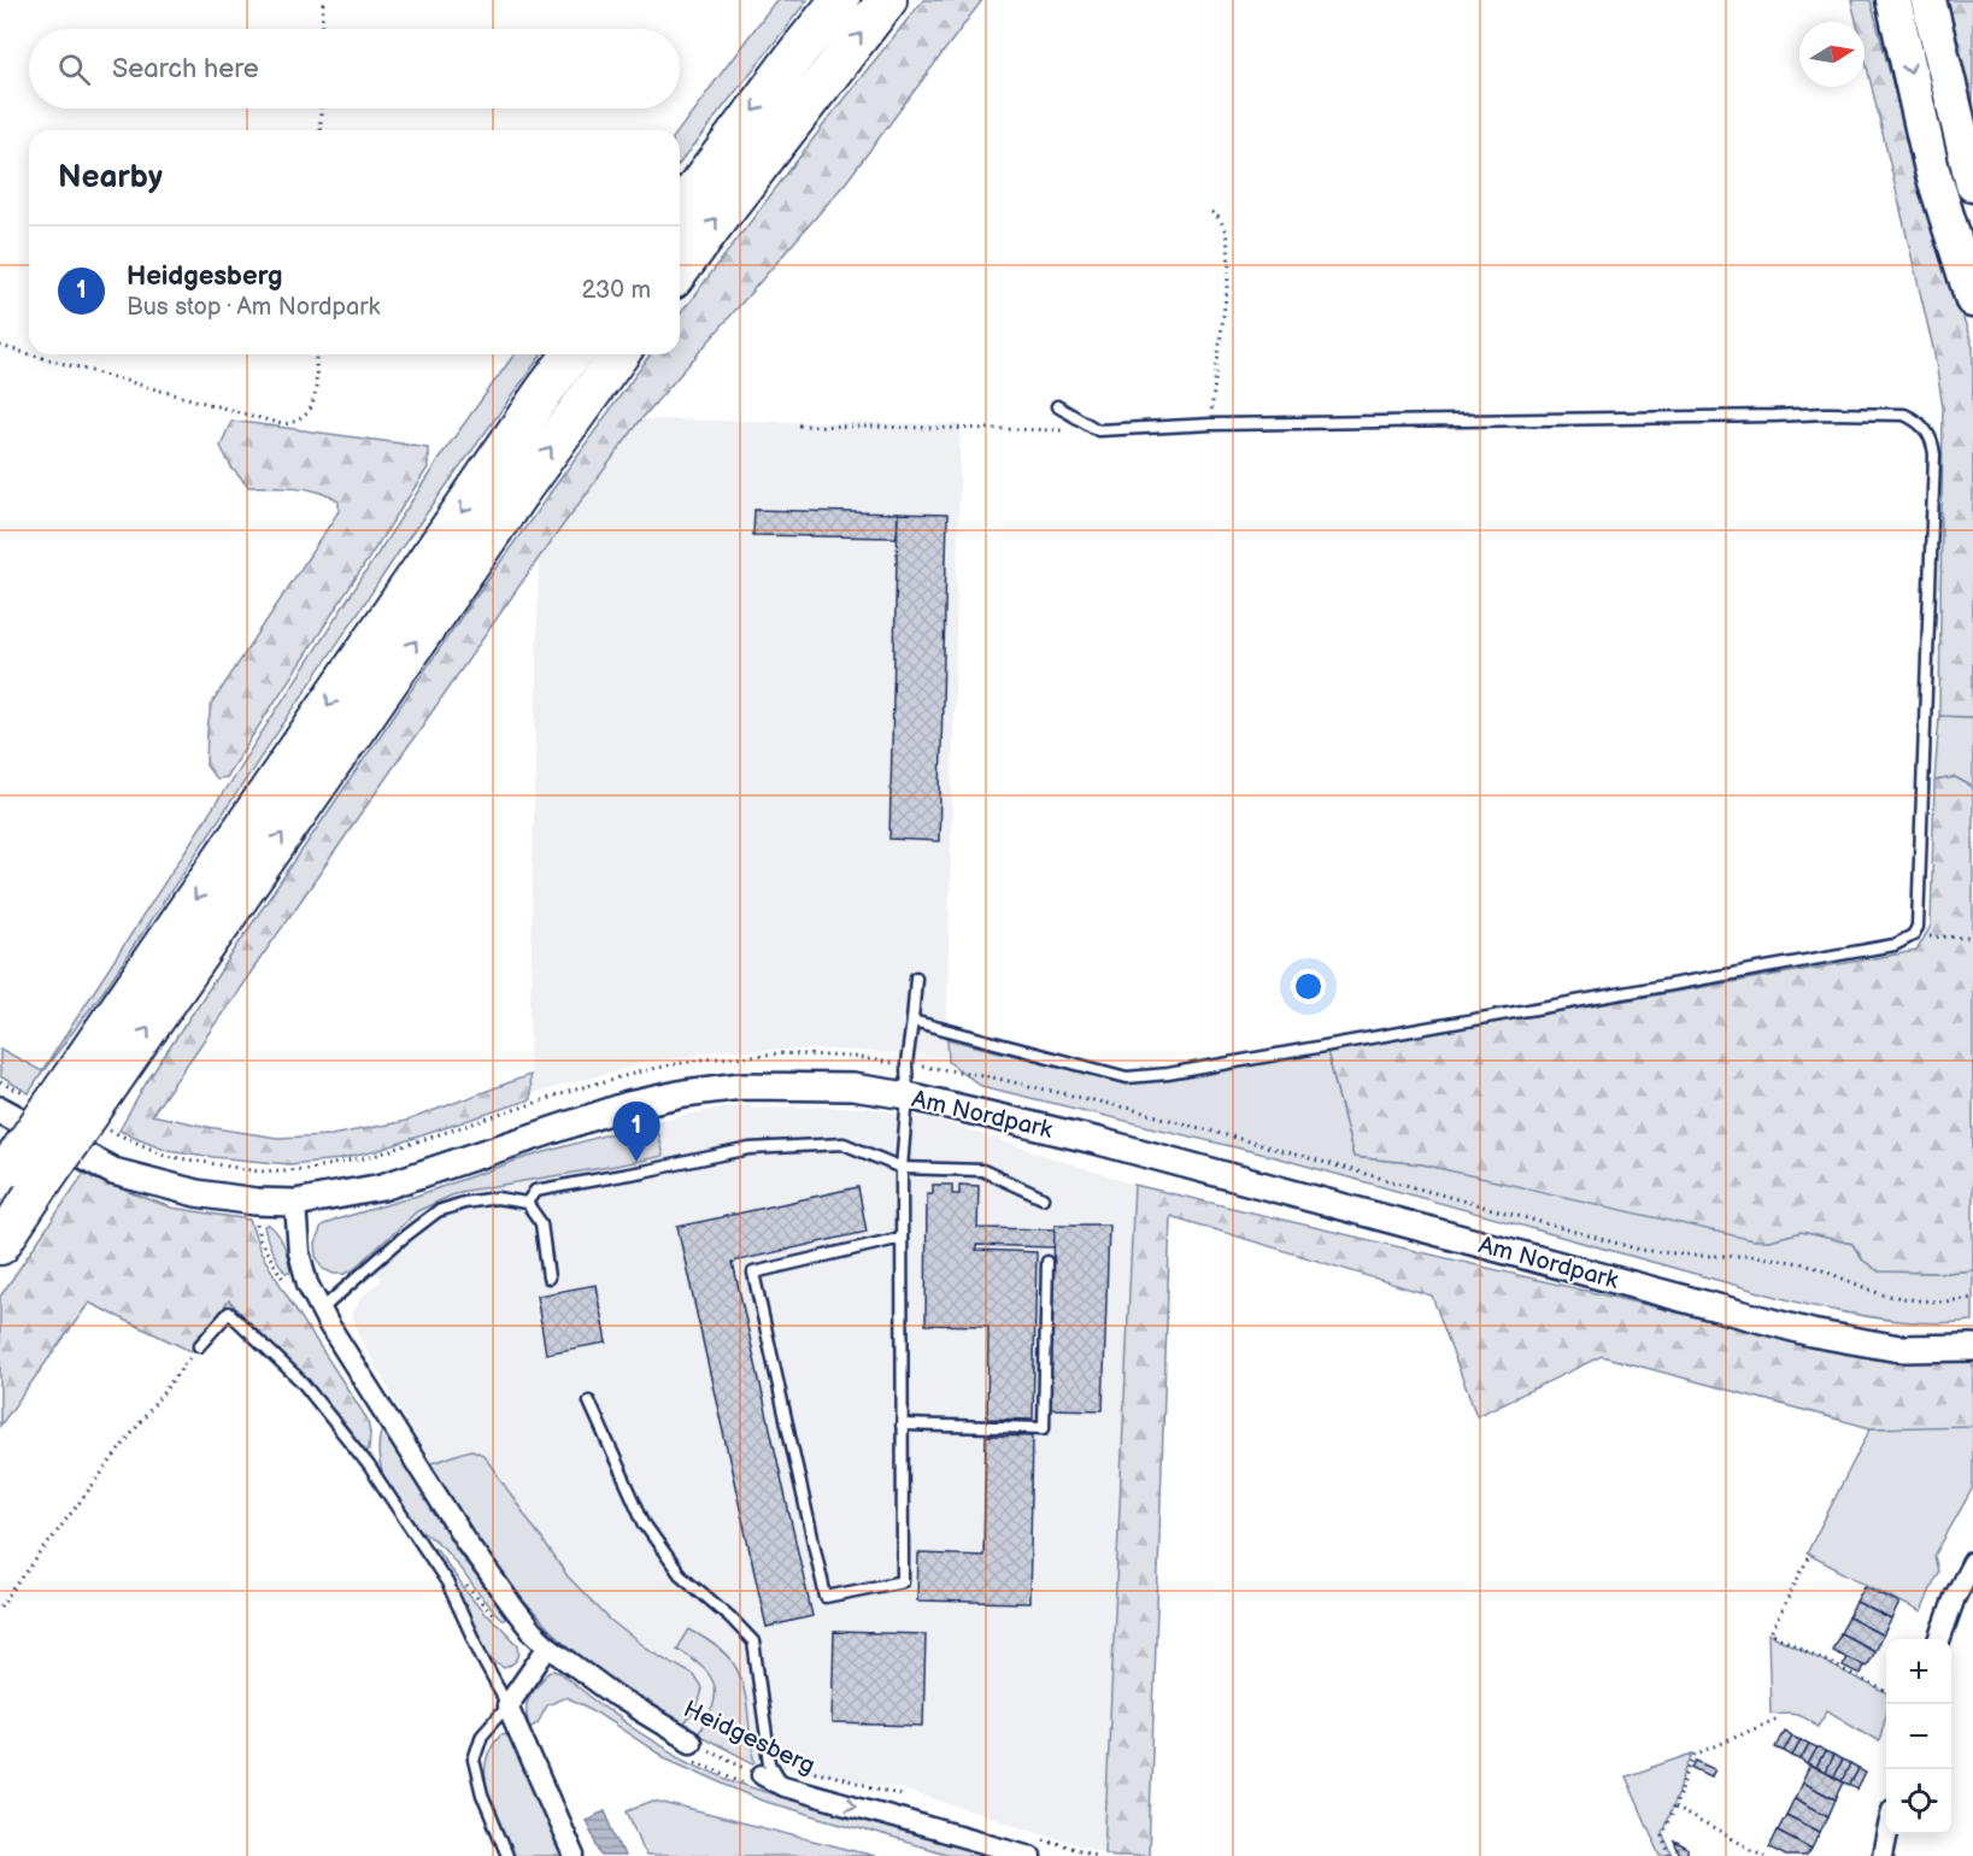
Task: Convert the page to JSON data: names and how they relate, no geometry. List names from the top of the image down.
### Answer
{
  "streets": {
    "street": ["Am Nordpark", "Heidgesberg"]
  },
  "crossings": [
    ["Am Nordpark", "Heidgesberg"]
  ],
  "north": "right",
  "page": {
    "search": "Search here",
    "heading": "Nearby",
    "list": [
      {
        "mark": "1",
        "name": "Heidgesberg",
        "note": "Bus stop · Am Nordpark",
        "value": "230 m"
      }
    ],
    "pins": "1",
    "map_buttons": ["+", "−"]
  }
}
